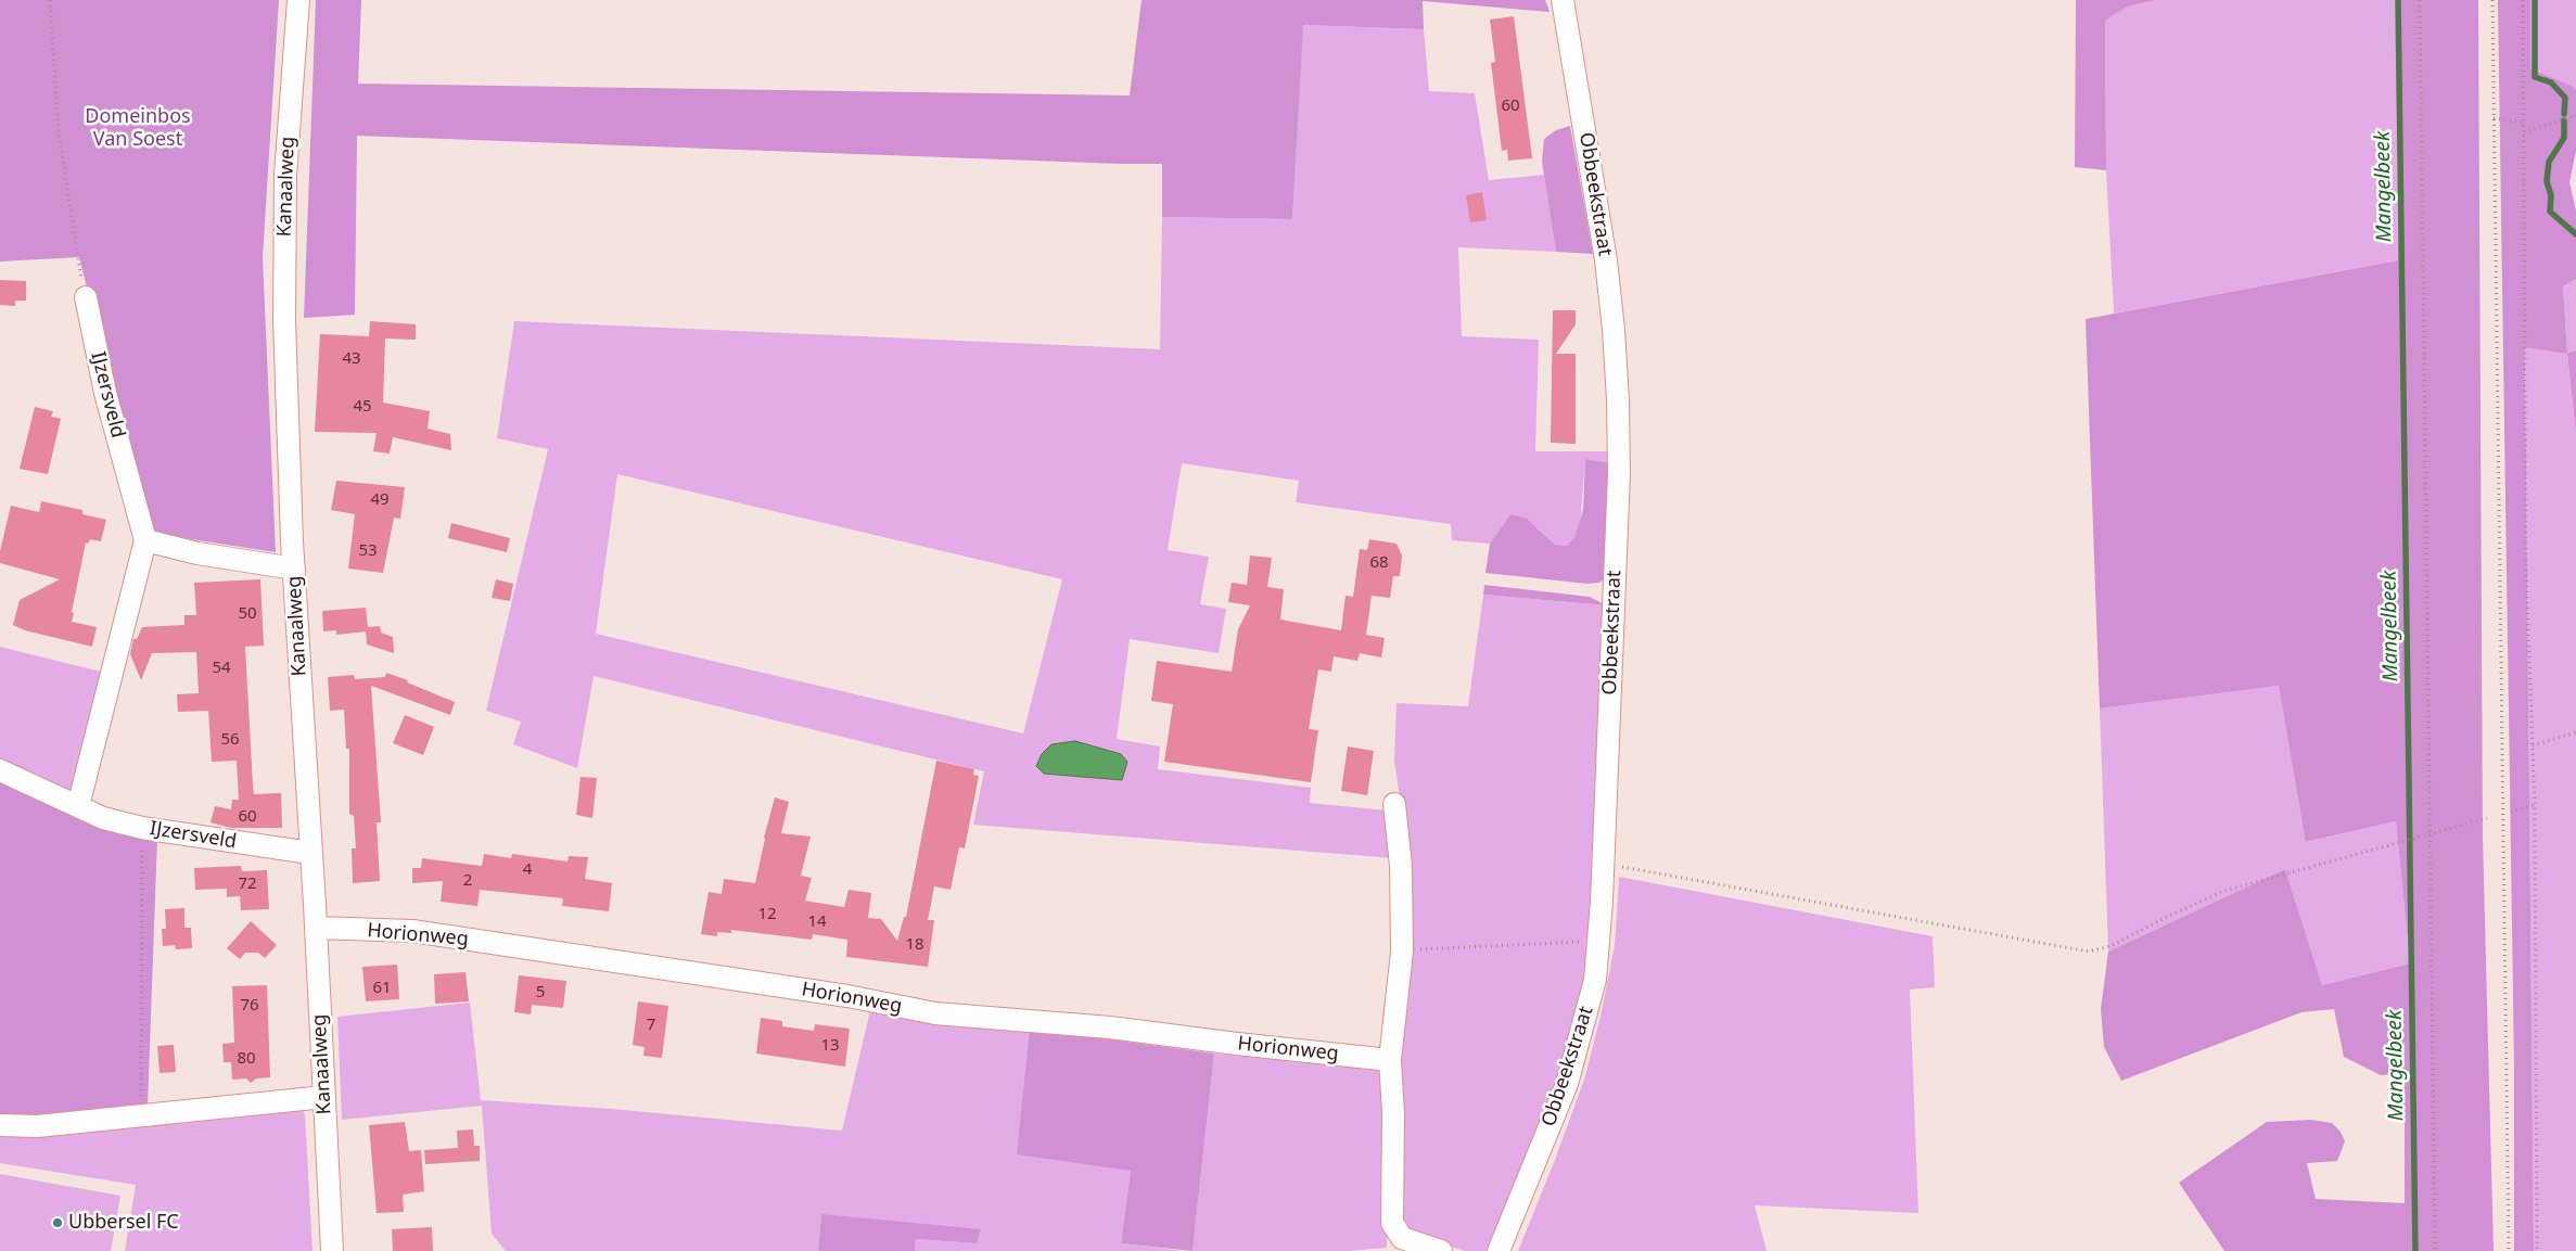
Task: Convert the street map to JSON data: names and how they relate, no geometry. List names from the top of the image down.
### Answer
{
  "streets": {
    "street": [
      "Kanaalweg",
      "Obbeekstraat",
      "IJzersveld",
      "Horionweg"
    ]
  },
  "crossings": [
    ["Kanaalweg", "IJzersveld"],
    ["Kanaalweg", "Horionweg"]
  ],
  "water": ["Mangelbeek"],
  "parks": ["Domeinbos Van Soest"],
  "places": ["Ubbersel FC"],
  "house_numbers": [
    "60",
    "43",
    "45",
    "49",
    "53",
    "68",
    "50",
    "54",
    "56",
    "60",
    "4",
    "2",
    "72",
    "12",
    "14",
    "18",
    "61",
    "5",
    "76",
    "7",
    "13",
    "80"
  ]
}
